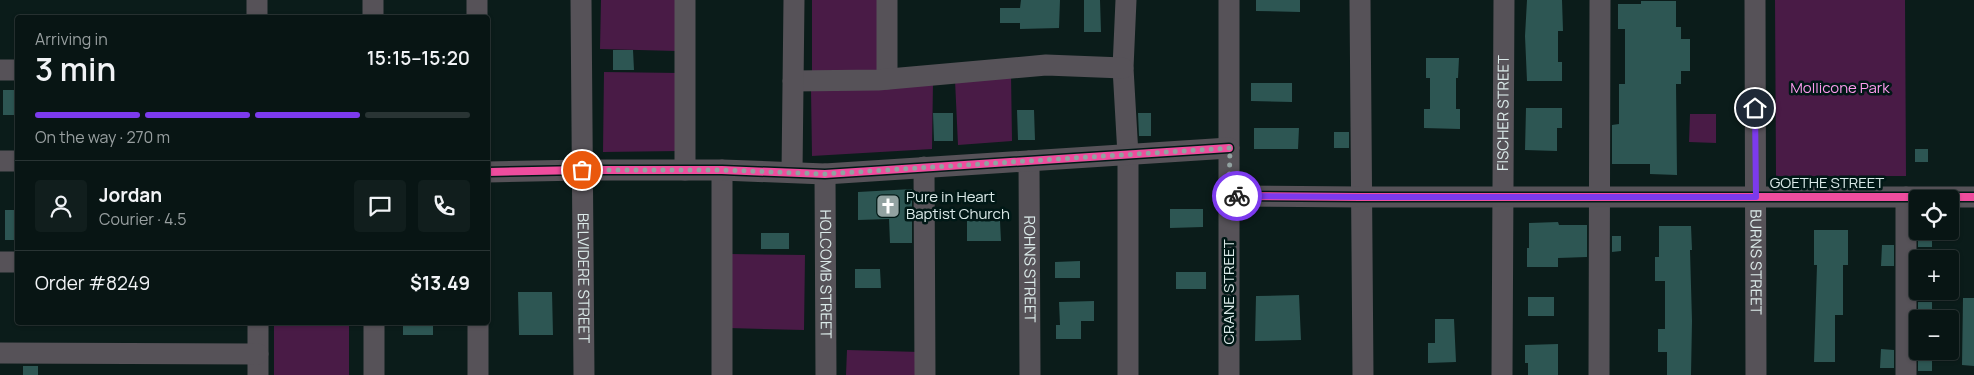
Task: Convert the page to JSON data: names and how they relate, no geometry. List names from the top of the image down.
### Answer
{
  "streets": {
    "street": [
      "FISCHER STREET",
      "GOETHE STREET",
      "BURNS STREET",
      "ROHNS STREET",
      "HOLCOMB STREET",
      "BELVIDERE STREET",
      "CRANE STREET"
    ]
  },
  "crossings": [
    ["FISCHER STREET", "GOETHE STREET"],
    ["GOETHE STREET", "BURNS STREET"],
    ["GOETHE STREET", "CRANE STREET"]
  ],
  "parks": ["Mollicone Park"],
  "places": {
    "church": ["Pure in Heart Baptist Church"]
  },
  "page": {
    "heading": ["3 min", "Arriving in", "15:15–15:20"],
    "panel": [
      "Jordan",
      "Courier · 4.5",
      "Order #8249",
      "$13.49"
    ],
    "bar": "On the way · 270 m",
    "map_buttons": ["+", "−"]
  }
}
